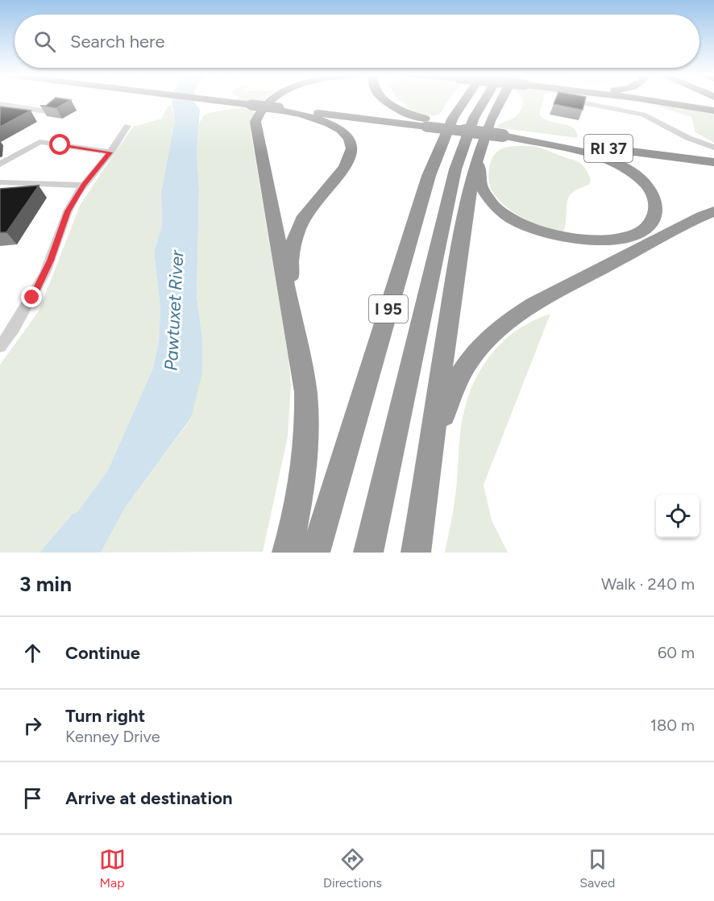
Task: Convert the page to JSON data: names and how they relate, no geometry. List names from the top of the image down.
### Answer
{
  "streets": {
    "highway": ["RI 37", "I 95"]
  },
  "water": ["Pawtuxet River"],
  "page": {
    "search": "Search here",
    "heading": ["3 min", "Walk · 240 m"],
    "list": [
      ["Continue", "60 m"],
      ["Turn right", "Kenney Drive", "180 m"],
      "Arrive at destination"
    ],
    "nav": ["Map", "Directions", "Saved"]
  }
}
